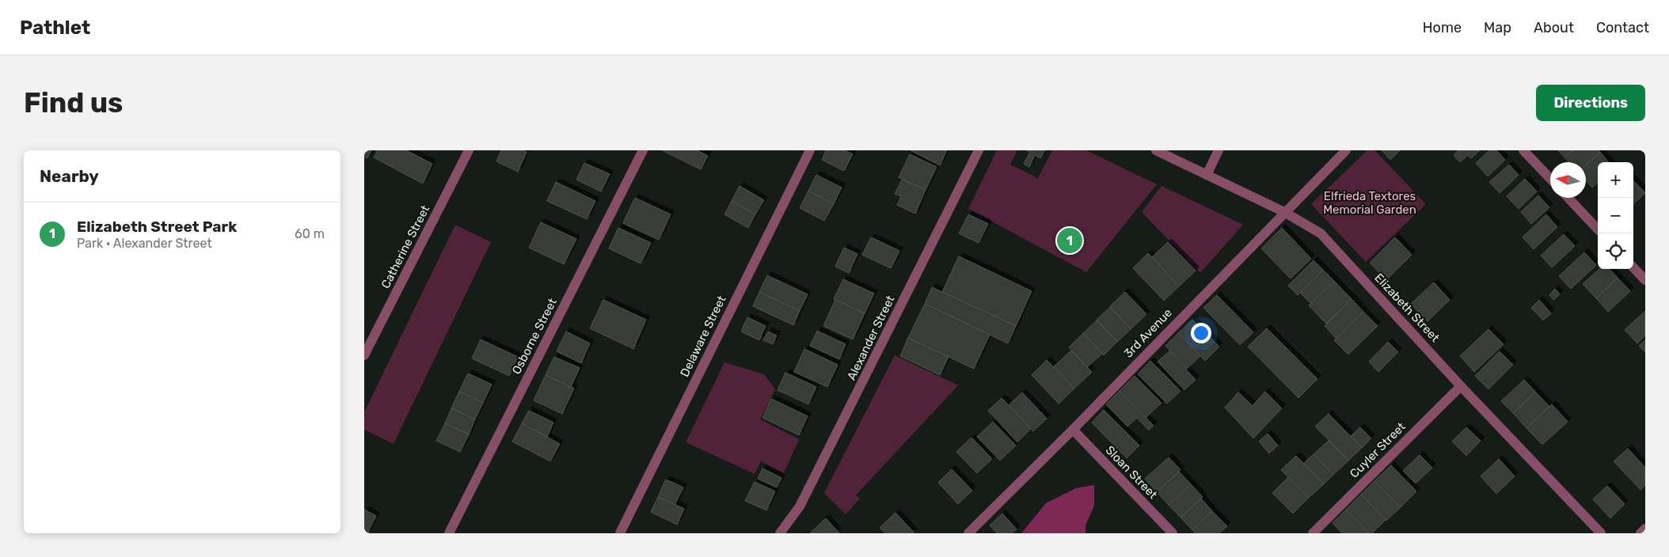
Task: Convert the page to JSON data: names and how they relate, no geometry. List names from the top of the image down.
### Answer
{
  "streets": {
    "street": [
      "Catherine Street",
      "Elizabeth Street",
      "3rd Avenue",
      "Osborne Street",
      "Delaware Street",
      "Alexander Street",
      "Cuyler Street",
      "Sloan Street"
    ]
  },
  "crossings": [
    ["Elizabeth Street", "3rd Avenue"],
    ["Elizabeth Street", "Cuyler Street"],
    ["3rd Avenue", "Sloan Street"]
  ],
  "parks": ["Elfrieda Textores Memorial Garden"],
  "north": "left",
  "page": {
    "header": "Pathlet",
    "nav": [
      "Home",
      "Map",
      "About",
      "Contact"
    ],
    "buttons": "Directions",
    "title": "Find us",
    "heading": "Nearby",
    "map_buttons": ["+", "−"],
    "list": [
      {
        "mark": "1",
        "name": "Elizabeth Street Park",
        "note": "Park · Alexander Street",
        "value": "60 m"
      }
    ],
    "pins": "1"
  }
}
